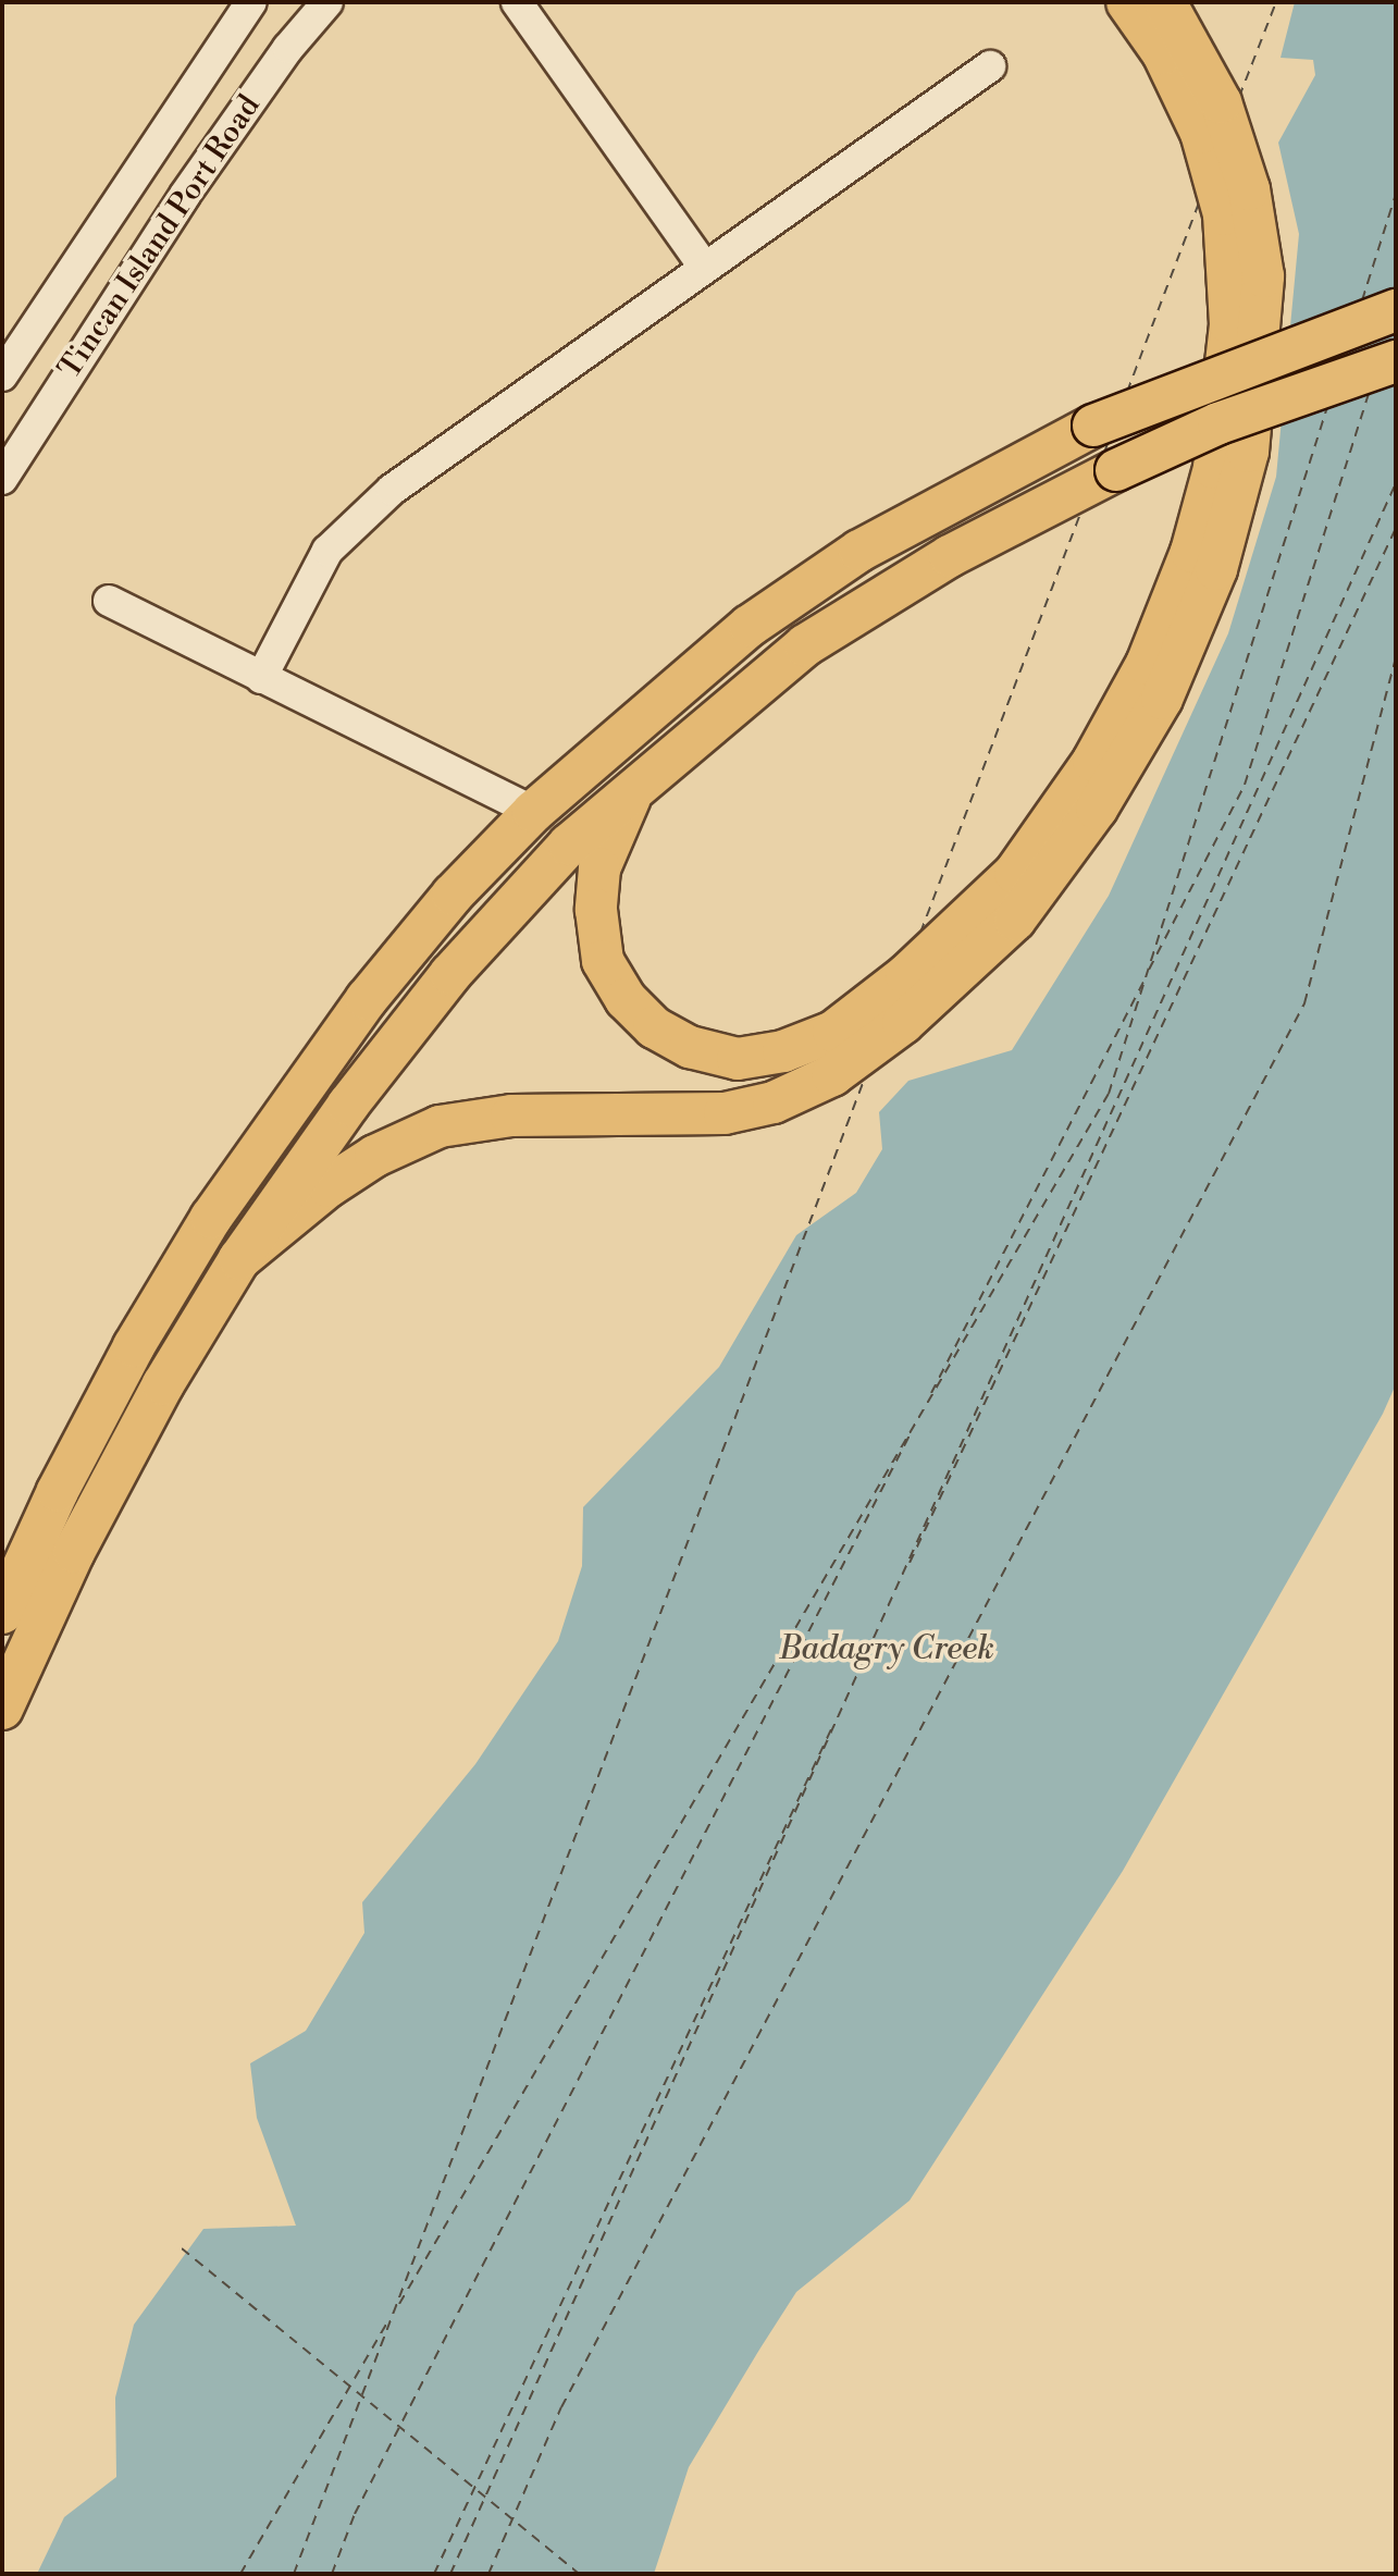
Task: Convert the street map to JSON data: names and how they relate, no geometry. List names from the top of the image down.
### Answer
{
  "streets": {
    "street": ["Tincan Island Port Road"]
  },
  "water": ["Badagry Creek"]
}
